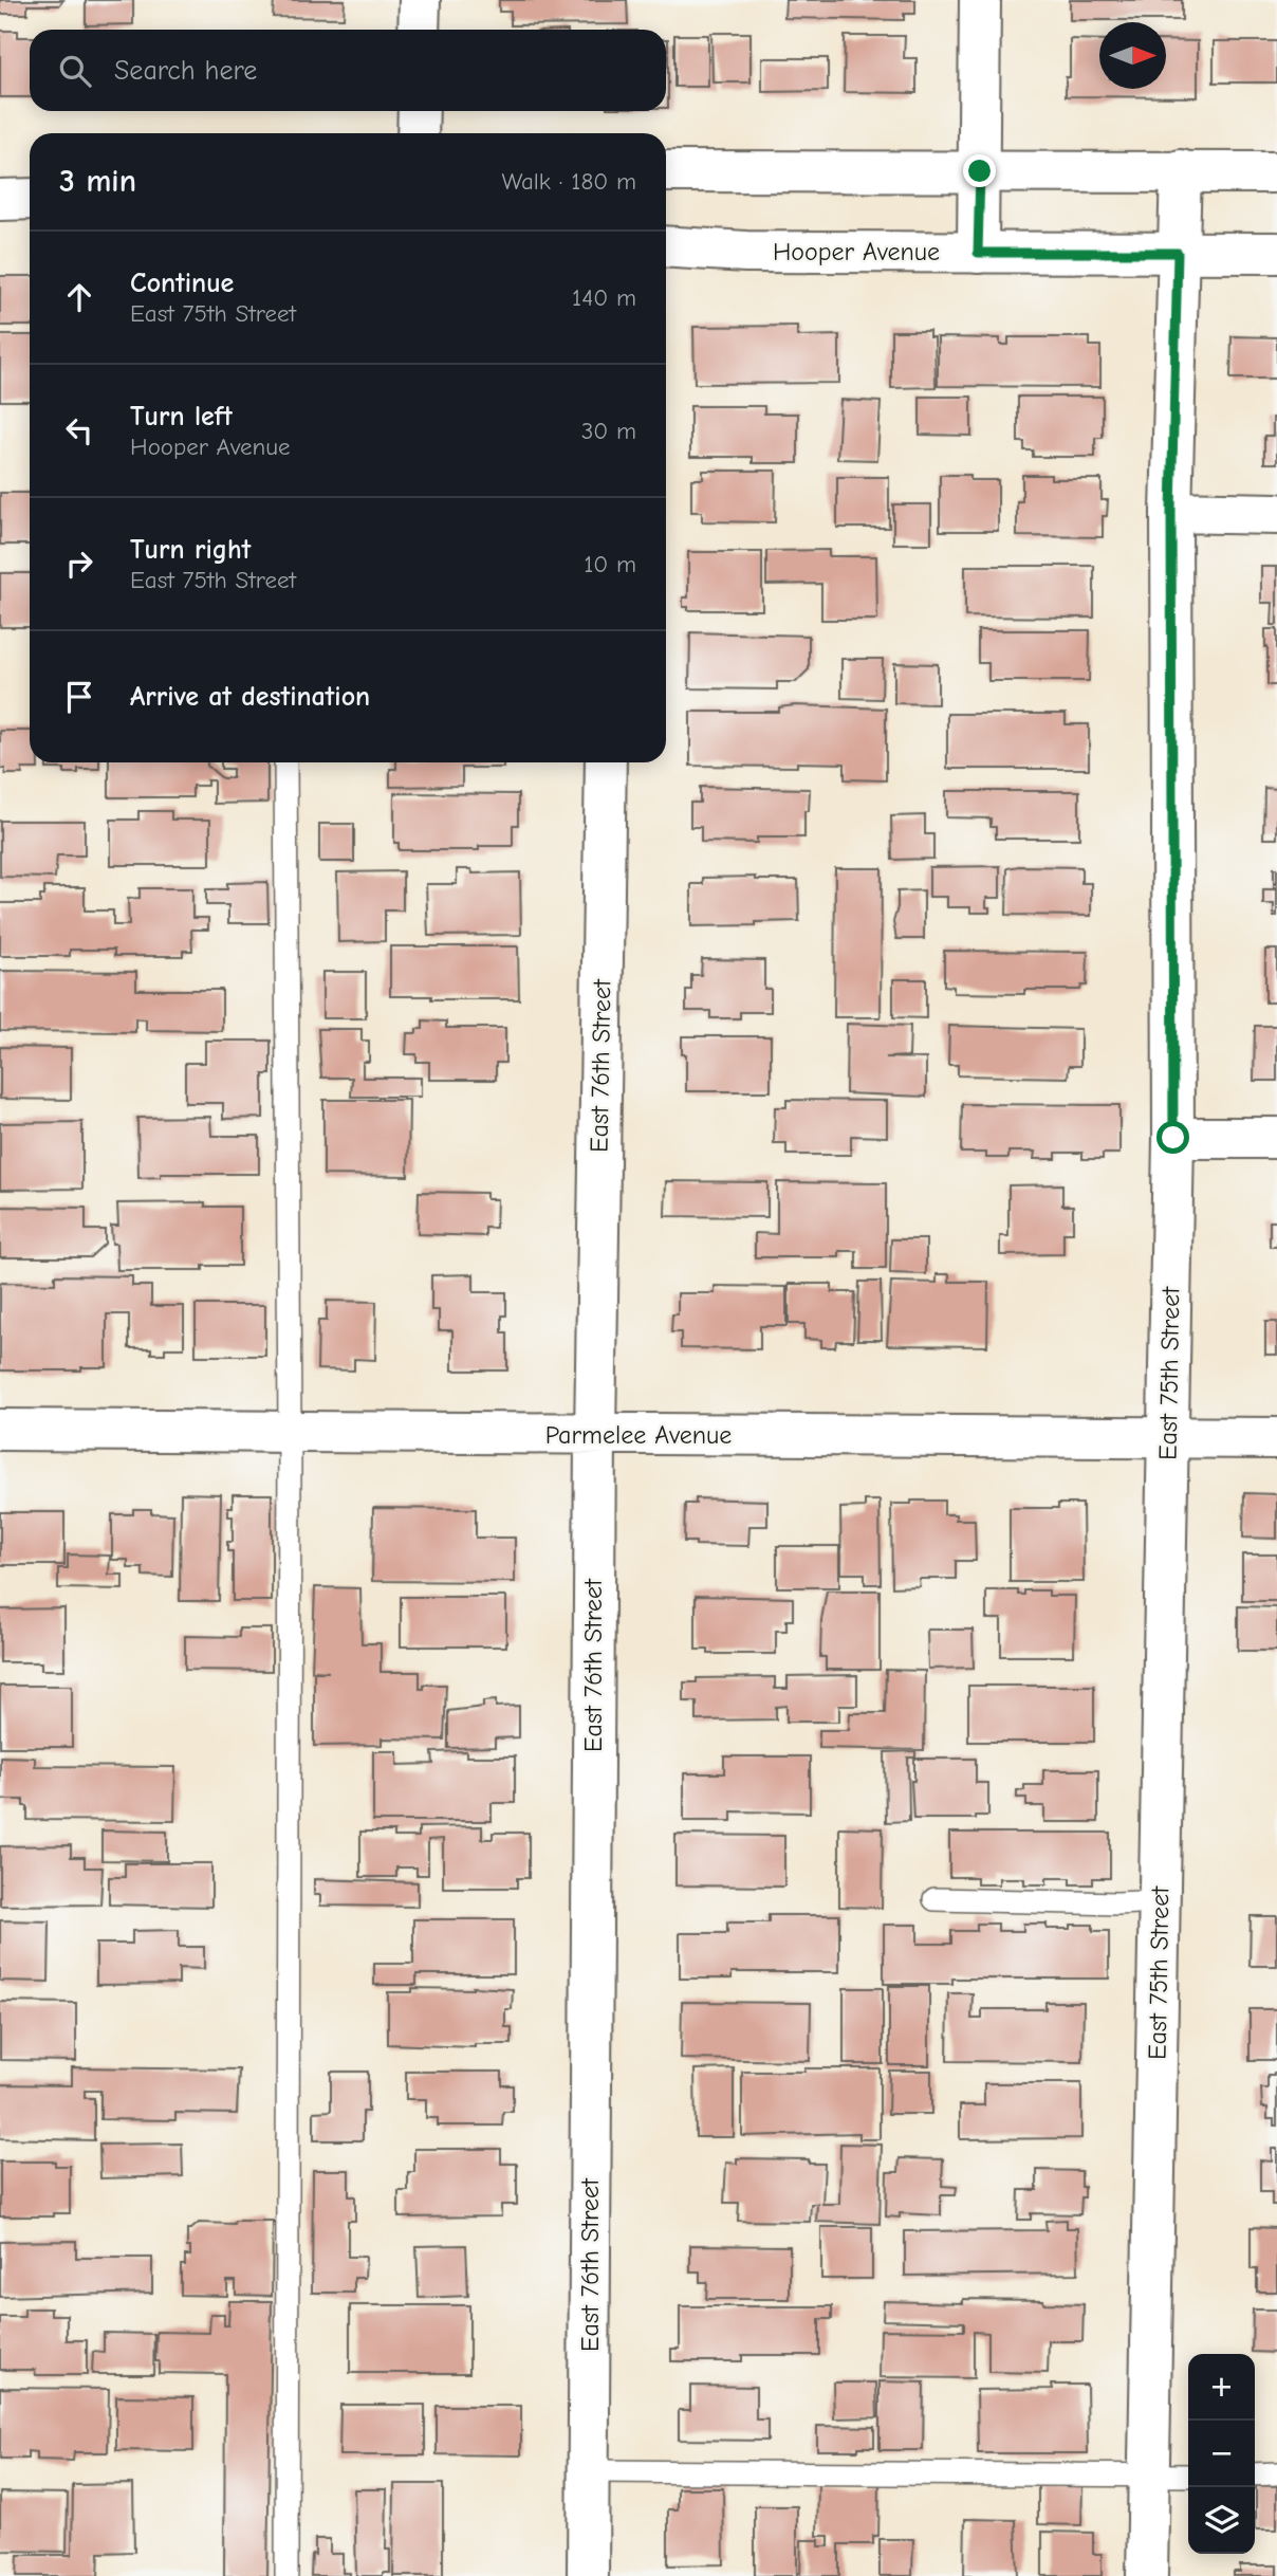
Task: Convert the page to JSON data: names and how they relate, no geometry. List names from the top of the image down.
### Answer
{
  "streets": {
    "street": [
      "Hooper Avenue",
      "East 76th Street",
      "East 75th Street",
      "Parmelee Avenue"
    ]
  },
  "crossings": [
    ["Hooper Avenue", "East 75th Street"],
    ["East 76th Street", "Parmelee Avenue"],
    ["East 75th Street", "Parmelee Avenue"]
  ],
  "north": "right",
  "page": {
    "search": "Search here",
    "heading": ["3 min", "Walk · 180 m"],
    "list": [
      ["Continue", "East 75th Street", "140 m"],
      ["Turn left", "Hooper Avenue", "30 m"],
      ["Turn right", "East 75th Street", "10 m"],
      "Arrive at destination"
    ],
    "map_buttons": ["+", "−"]
  }
}
